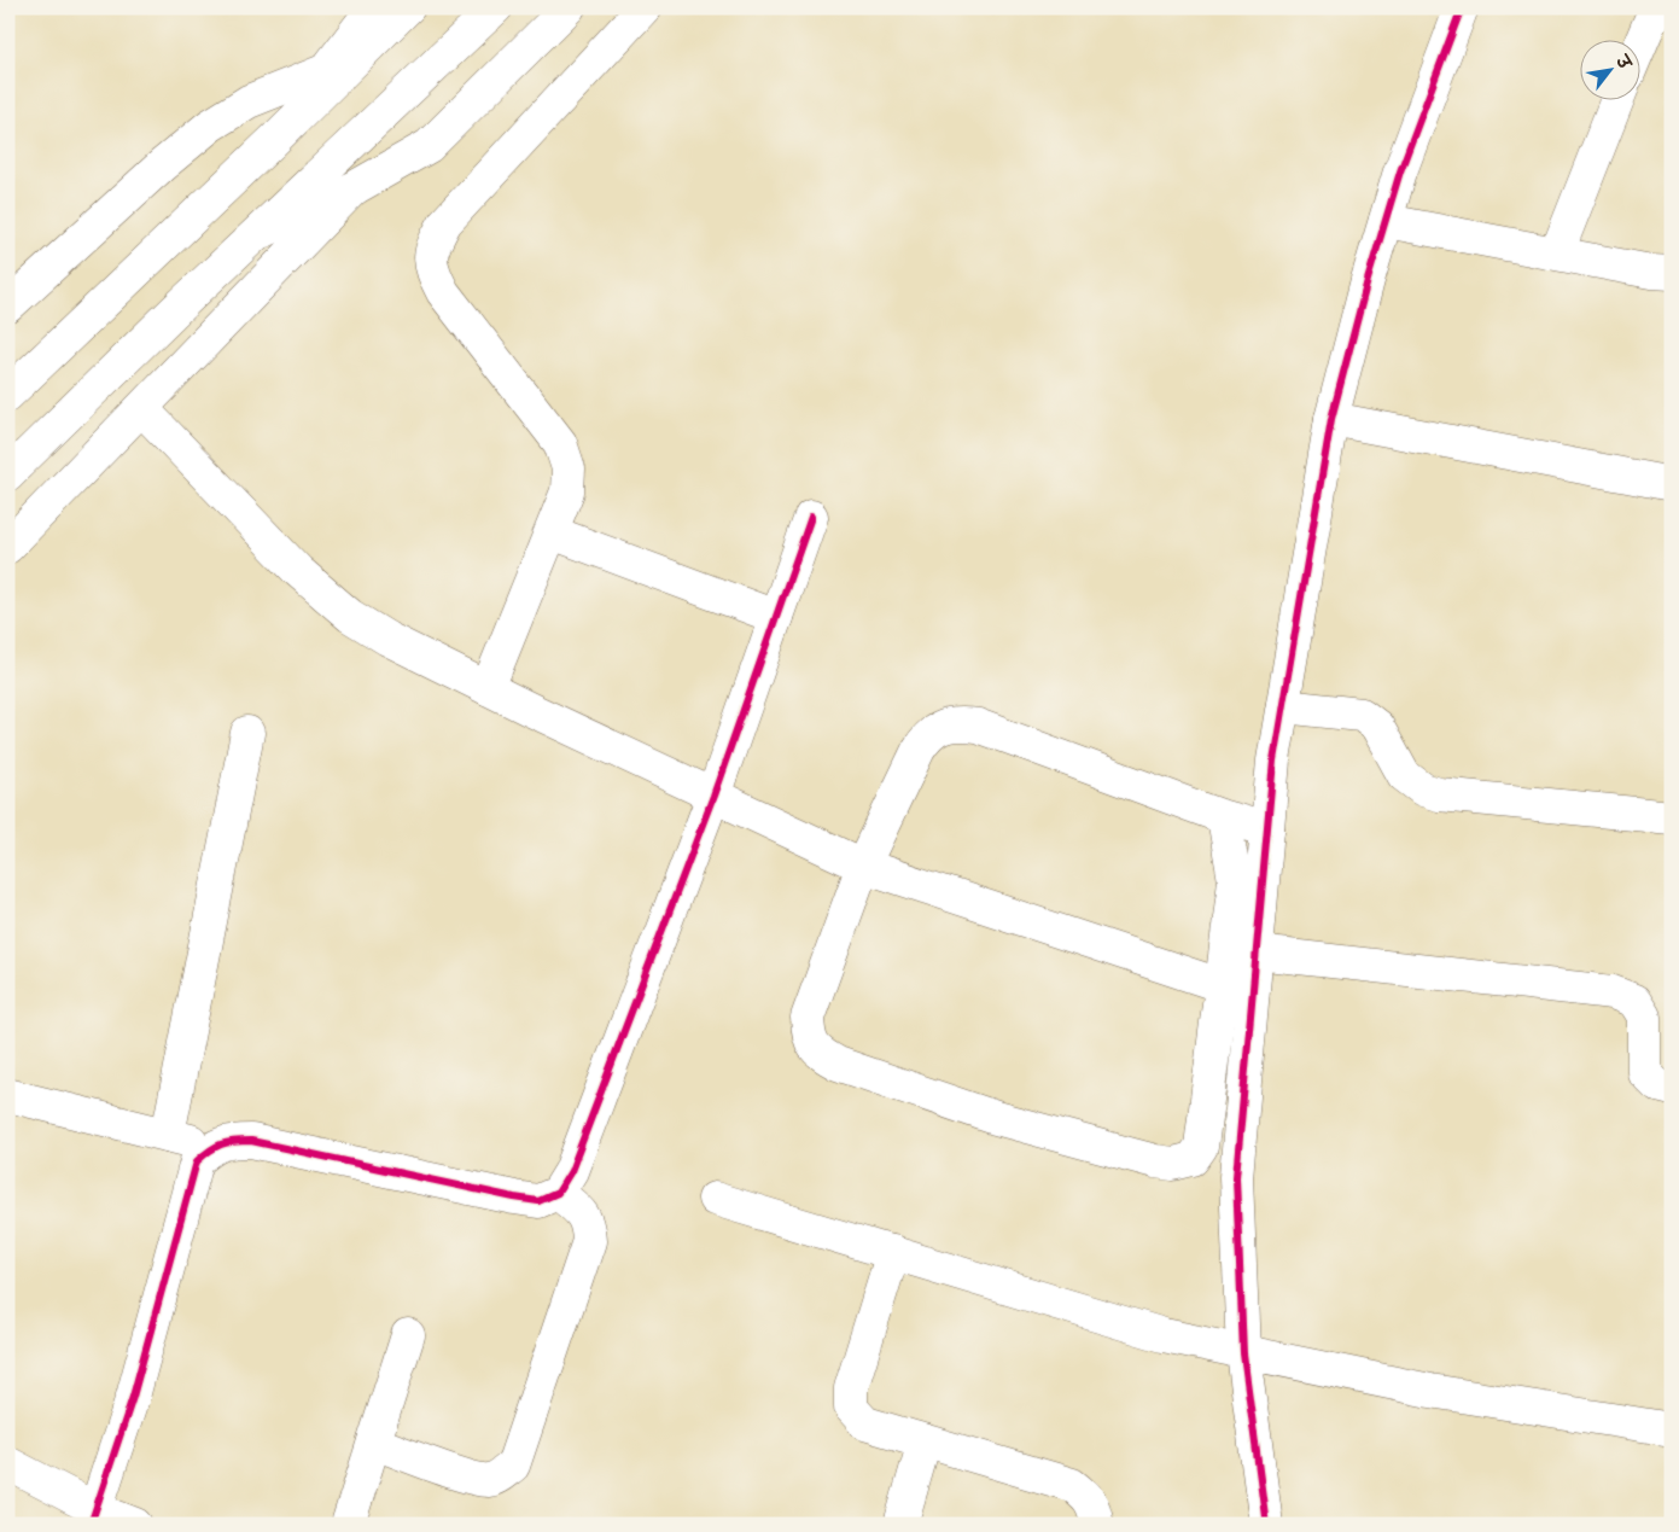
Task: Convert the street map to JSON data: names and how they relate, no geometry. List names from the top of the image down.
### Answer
{
  "north": "top right"
}
